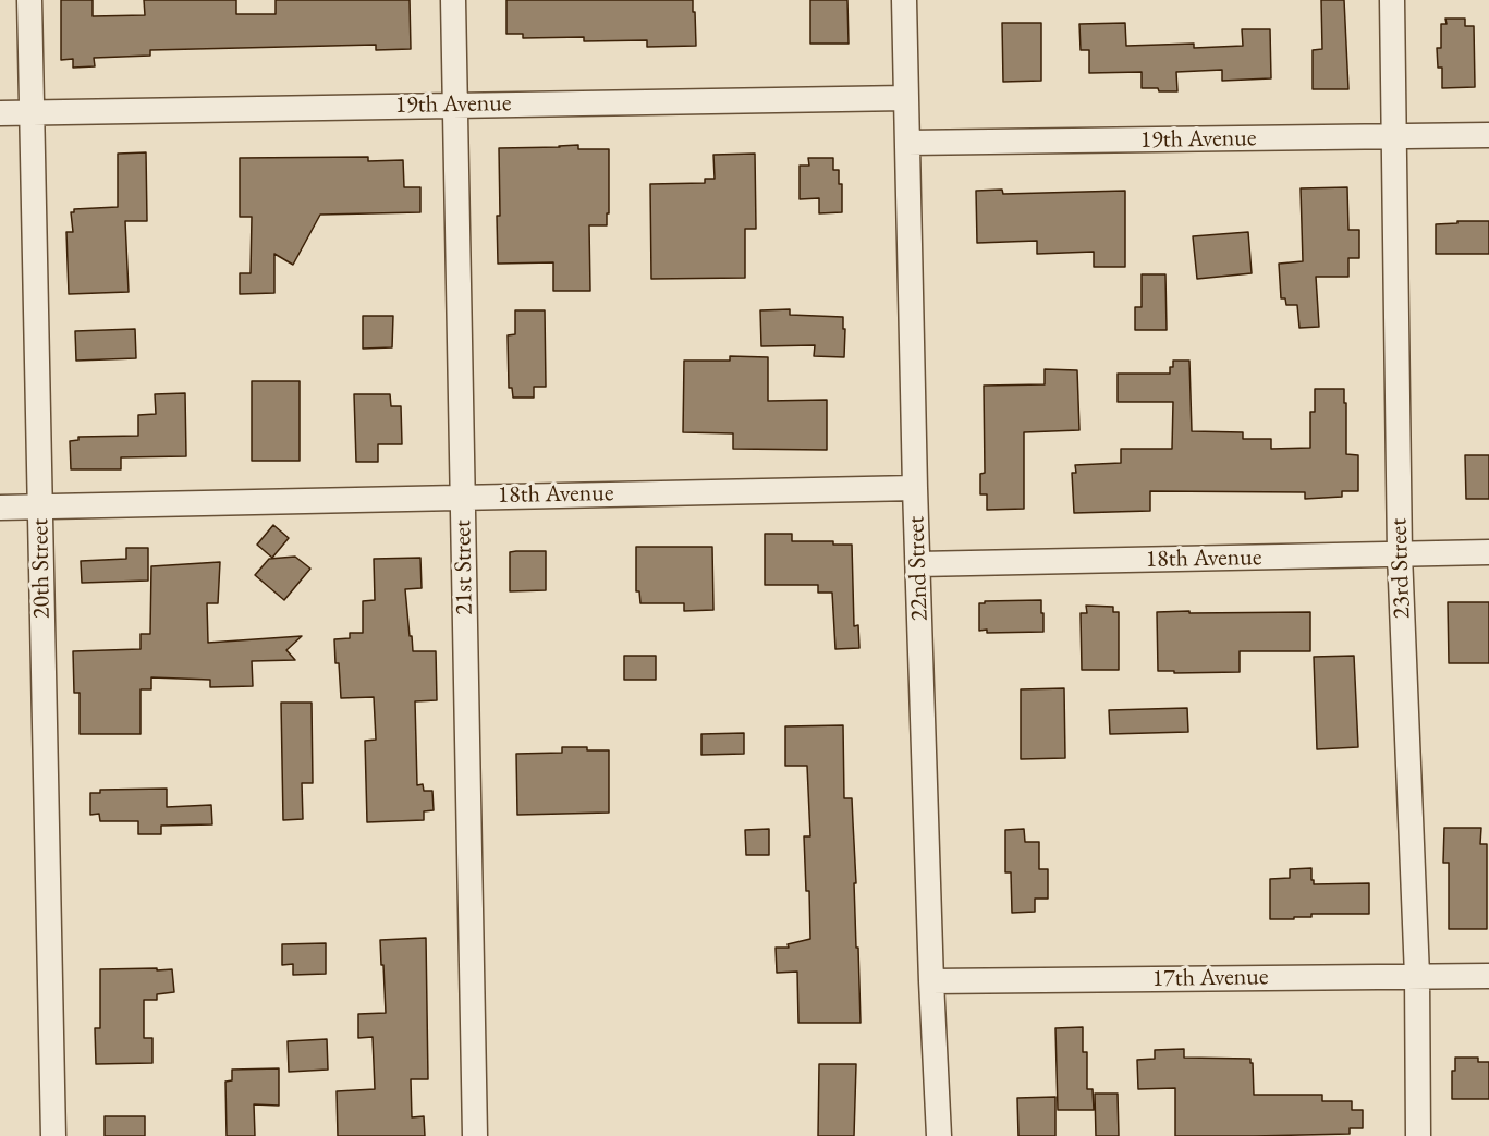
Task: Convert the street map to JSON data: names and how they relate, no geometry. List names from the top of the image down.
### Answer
{
  "streets": {
    "street": [
      "19th Avenue",
      "18th Avenue",
      "21st Street",
      "20th Street",
      "22nd Street",
      "23rd Street",
      "17th Avenue"
    ]
  },
  "crossings": [
    ["19th Avenue", "21st Street"],
    ["19th Avenue", "20th Street"],
    ["19th Avenue", "22nd Street"],
    ["19th Avenue", "23rd Street"],
    ["18th Avenue", "21st Street"],
    ["18th Avenue", "20th Street"],
    ["18th Avenue", "22nd Street"],
    ["18th Avenue", "23rd Street"],
    ["22nd Street", "17th Avenue"],
    ["23rd Street", "17th Avenue"]
  ]
}
